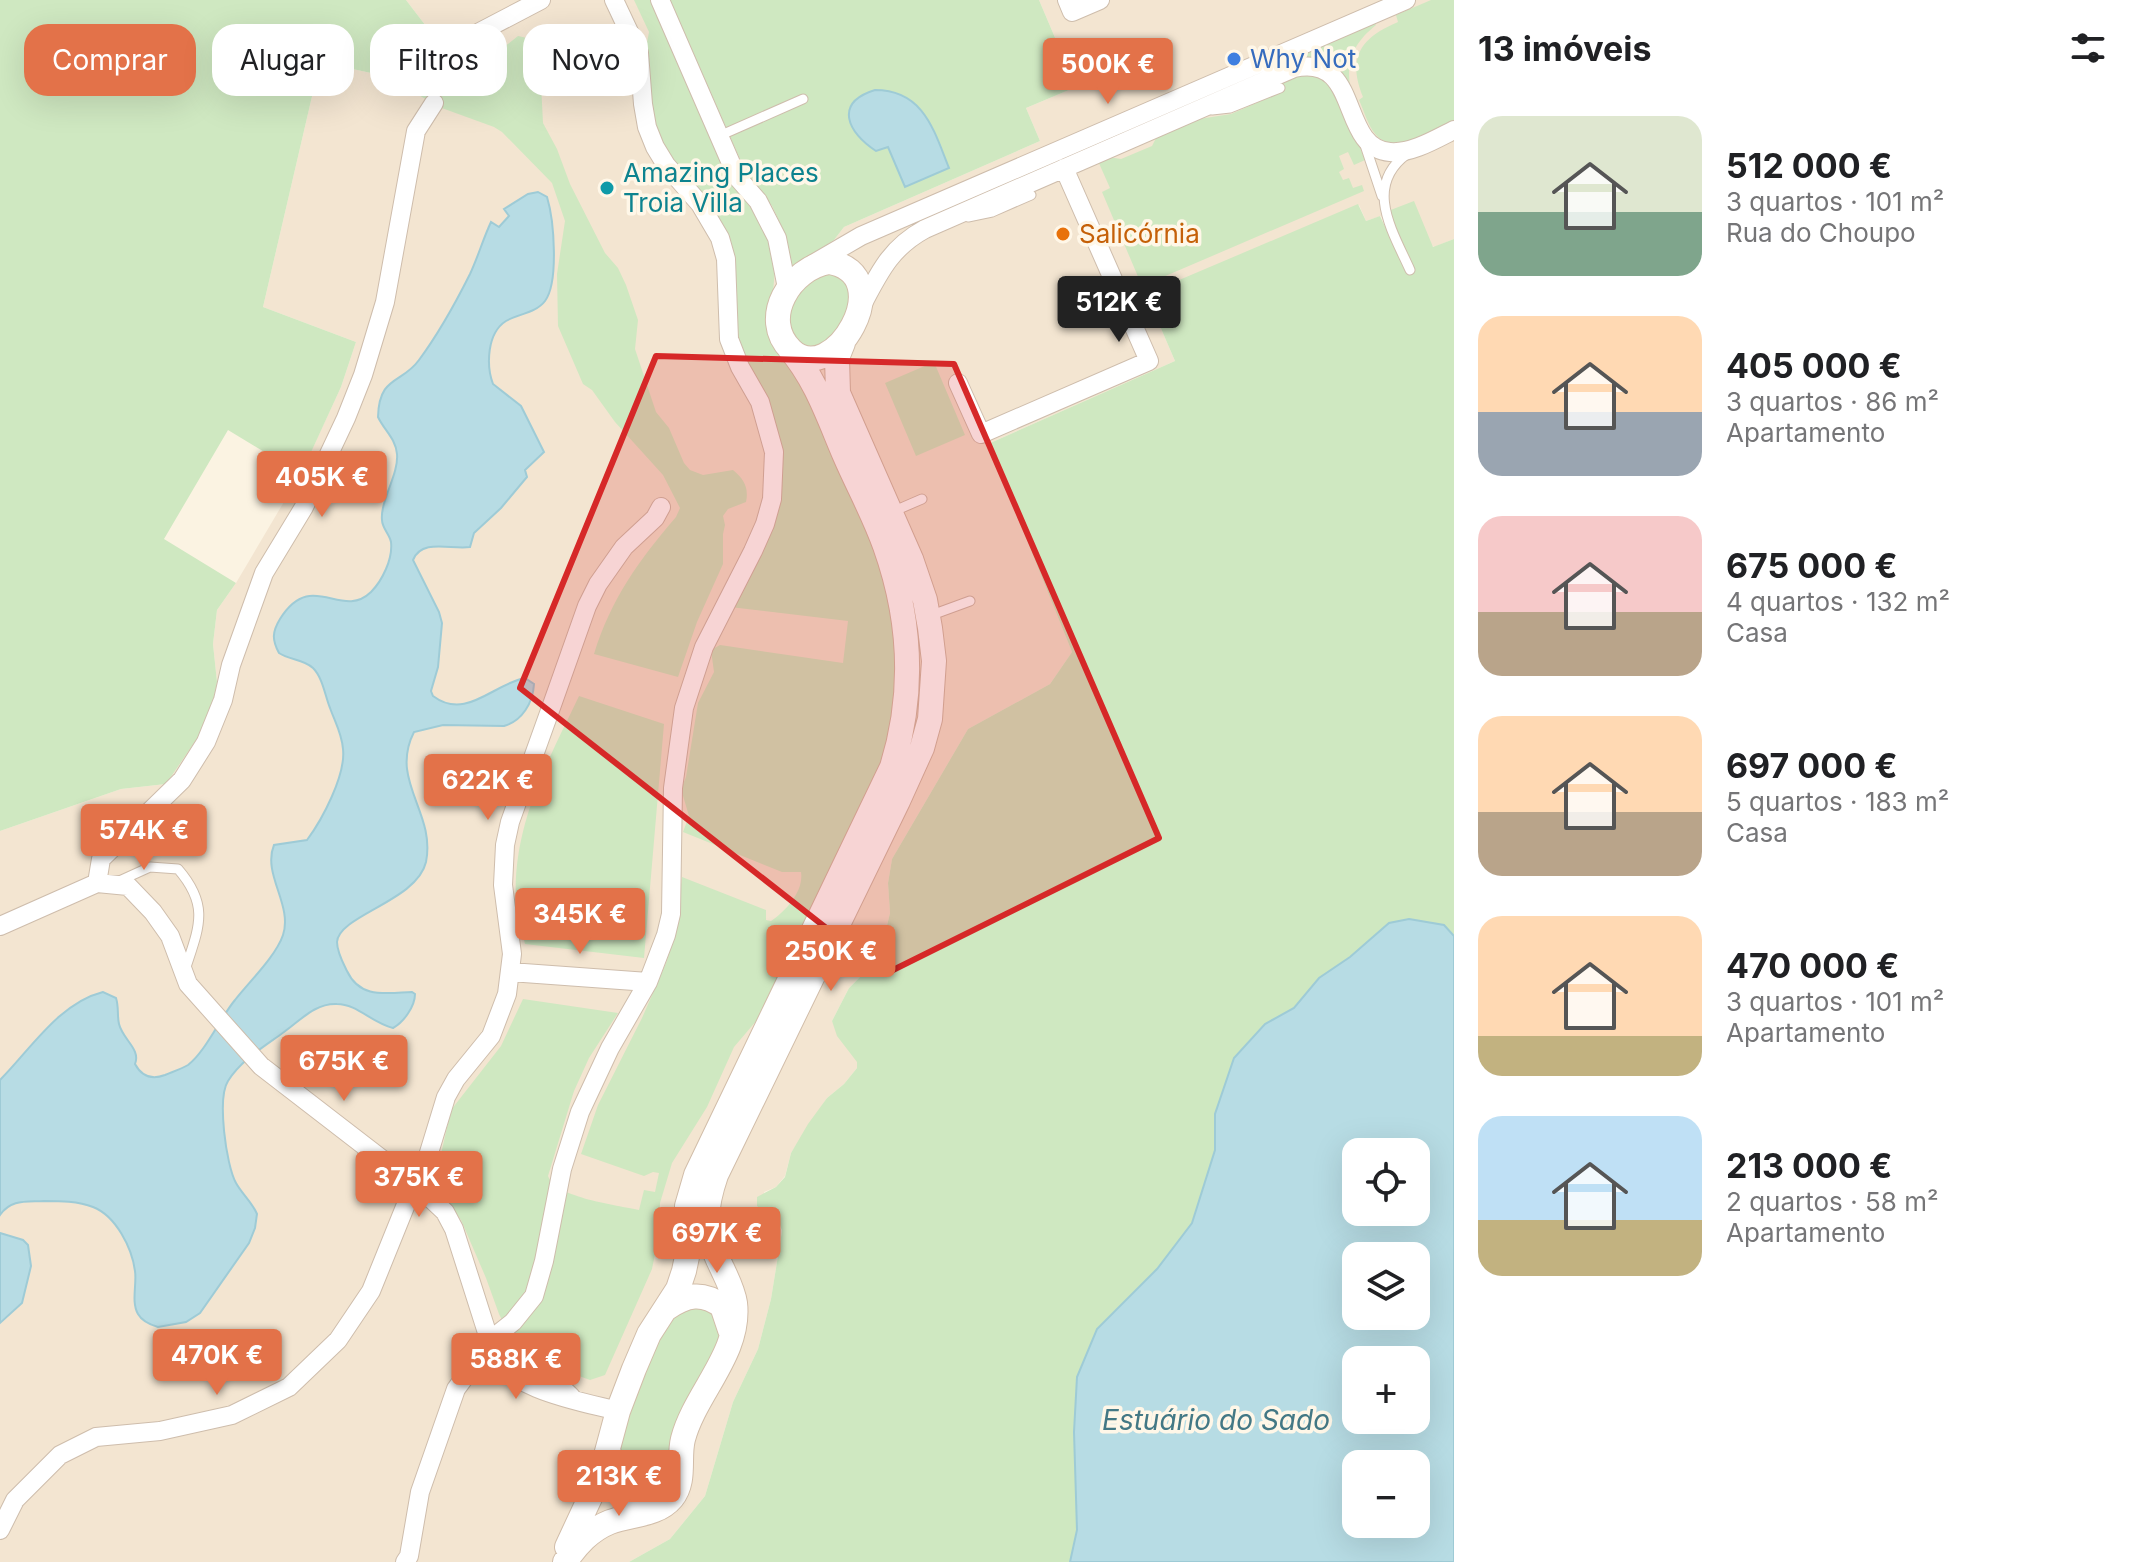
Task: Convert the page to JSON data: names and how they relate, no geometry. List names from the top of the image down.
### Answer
{
  "water": ["Estuário do Sado"],
  "places": ["Why Not", "Amazing Places Troia Villa", "Salicórnia"],
  "page": {
    "heading": "13 imóveis",
    "chip": [
      "Comprar",
      "Alugar",
      "Filtros",
      "Novo"
    ],
    "price": [
      "500K €",
      "512K €",
      "405K €",
      "622K €",
      "574K €",
      "345K €",
      "250K €",
      "675K €",
      "375K €",
      "697K €",
      "470K €",
      "588K €",
      "213K €"
    ],
    "list": [
      {
        "name": "512 000 €",
        "note": "3 quartos · 101 m² · Rua do Choupo"
      },
      {
        "name": "405 000 €",
        "note": "3 quartos · 86 m² · Apartamento"
      },
      {
        "name": "675 000 €",
        "note": "4 quartos · 132 m² · Casa"
      },
      {
        "name": "697 000 €",
        "note": "5 quartos · 183 m² · Casa"
      },
      {
        "name": "470 000 €",
        "note": "3 quartos · 101 m² · Apartamento"
      },
      {
        "name": "213 000 €",
        "note": "2 quartos · 58 m² · Apartamento"
      }
    ],
    "map_buttons": ["+", "−"]
  }
}
